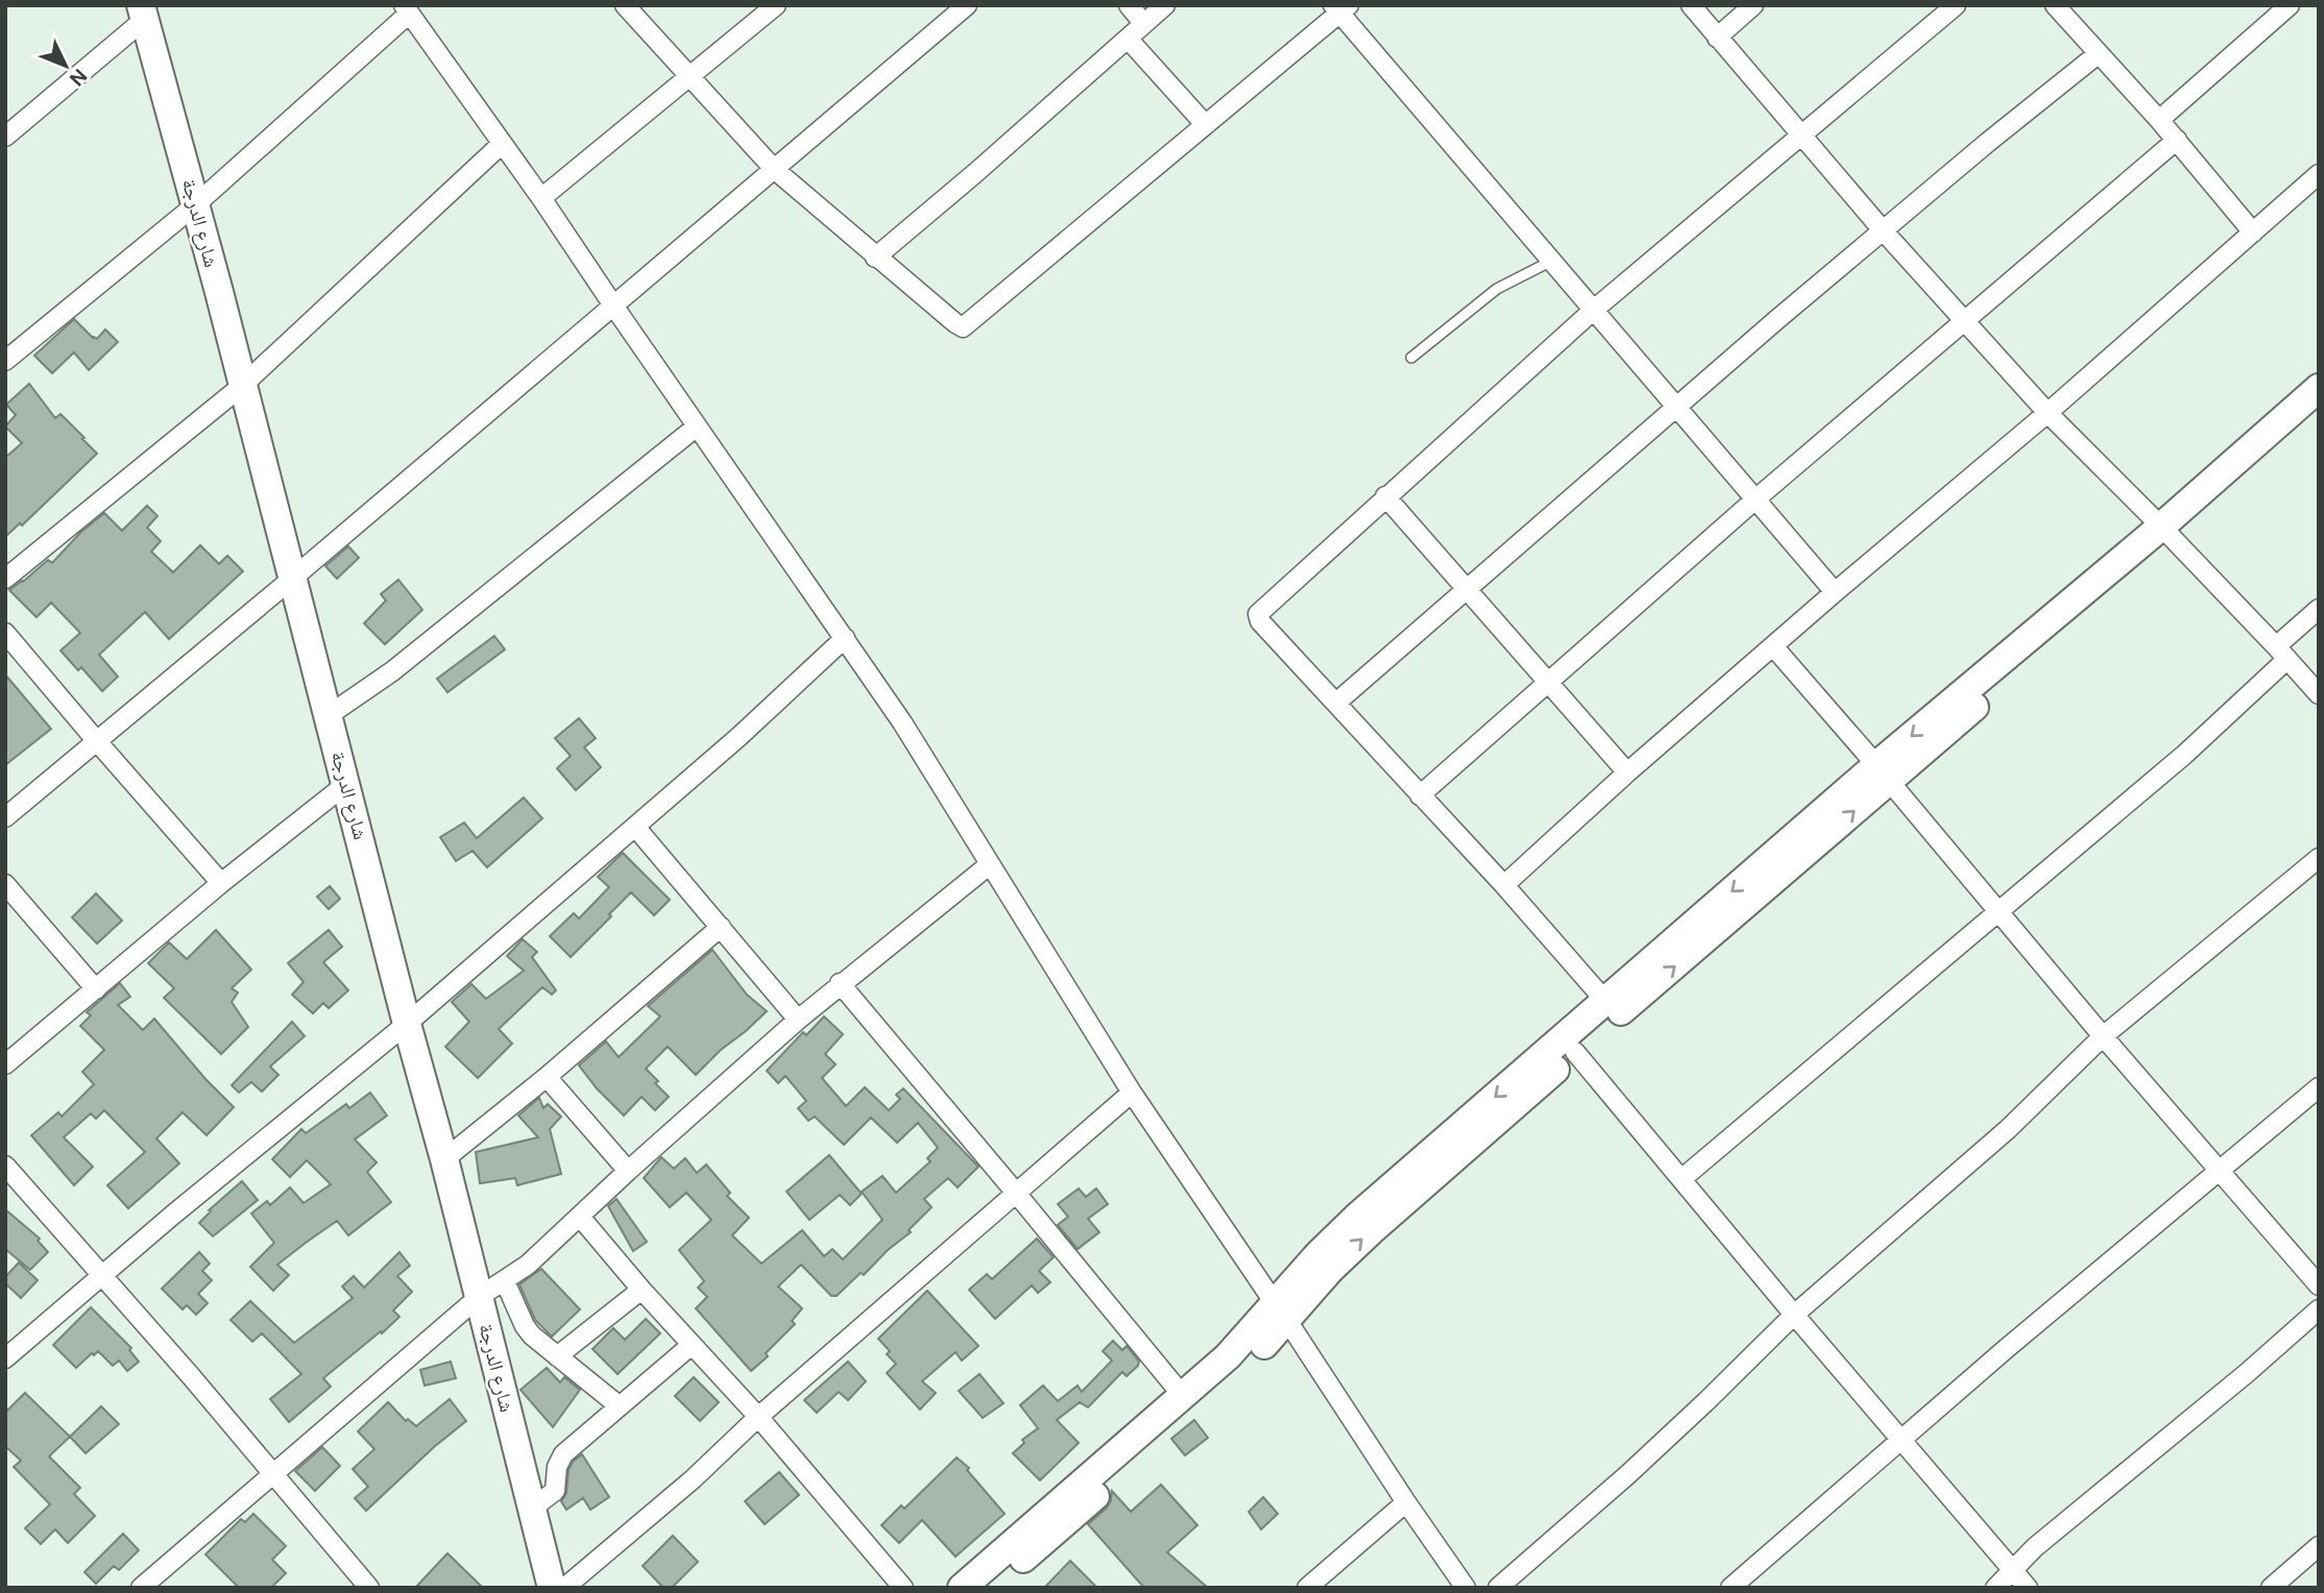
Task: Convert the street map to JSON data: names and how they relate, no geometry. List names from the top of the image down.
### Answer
{
  "streets": {
    "street": ["شارع الدرجة"]
  },
  "north": "bottom right"
}
